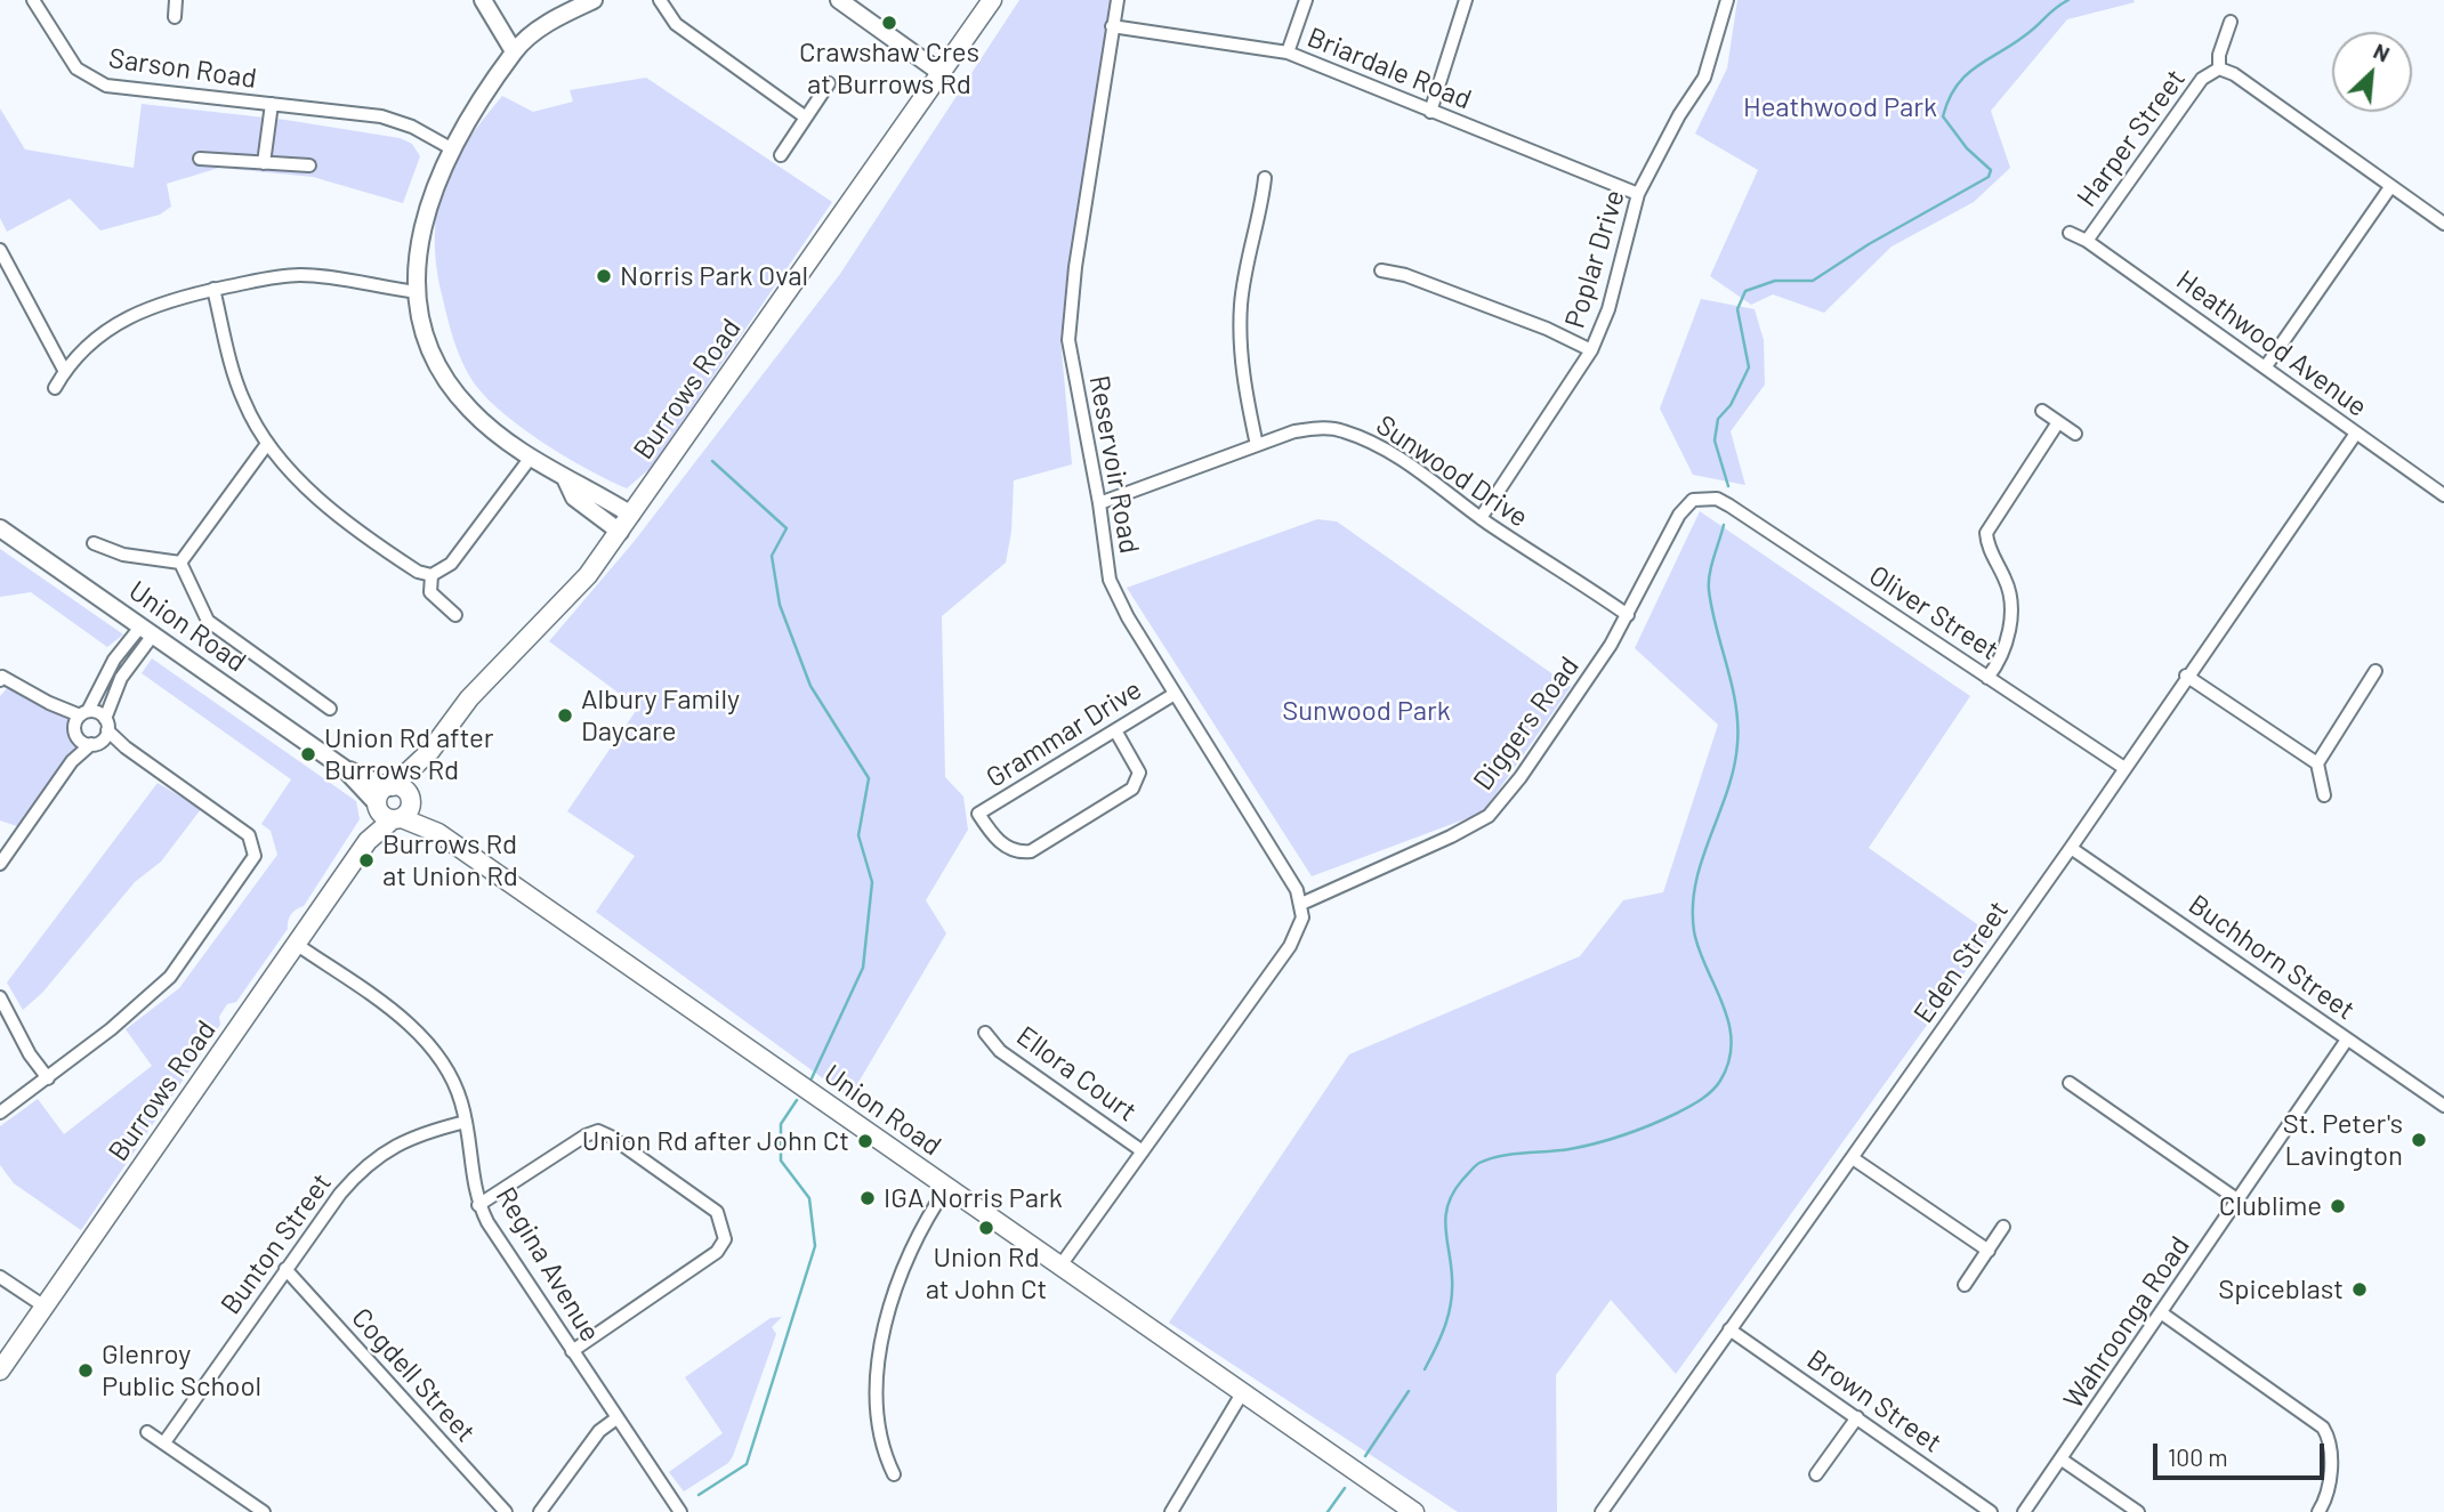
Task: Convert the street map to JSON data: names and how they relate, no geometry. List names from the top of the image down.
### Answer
{
  "streets": {
    "main road": ["Burrows Road", "Union Road"],
    "street": [
      "Sarson Road",
      "Briardale Road",
      "Harper Street",
      "Poplar Drive",
      "Heathwood Avenue",
      "Reservoir Road",
      "Sunwood Drive",
      "Oliver Street",
      "Diggers Road",
      "Grammar Drive",
      "Buchhorn Street",
      "Eden Street",
      "Ellora Court",
      "Bunton Street",
      "Regina Avenue",
      "Wahroonga Road",
      "Cogdell Street",
      "Brown Street"
    ]
  },
  "crossings": [
    ["Briardale Road", "Poplar Drive"],
    ["Briardale Road", "Reservoir Road"],
    ["Harper Street", "Heathwood Avenue"],
    ["Poplar Drive", "Sunwood Drive"],
    ["Heathwood Avenue", "Eden Street"],
    ["Burrows Road", "Union Road"],
    ["Burrows Road", "Regina Avenue"],
    ["Reservoir Road", "Sunwood Drive"],
    ["Reservoir Road", "Diggers Road"],
    ["Reservoir Road", "Grammar Drive"],
    ["Sunwood Drive", "Diggers Road"],
    ["Oliver Street", "Diggers Road"],
    ["Oliver Street", "Eden Street"],
    ["Buchhorn Street", "Eden Street"],
    ["Buchhorn Street", "Wahroonga Road"],
    ["Eden Street", "Brown Street"],
    ["Bunton Street", "Regina Avenue"],
    ["Bunton Street", "Cogdell Street"]
  ],
  "parks": ["Heathwood Park", "Sunwood Park"],
  "places": [
    "Crawshaw Cres at Burrows Rd",
    "Norris Park Oval",
    "Albury Family Daycare",
    "Union Rd after Burrows Rd",
    "Burrows Rd at Union Rd",
    "St. Peter's Lavington",
    "Union Rd after John Ct",
    "IGA Norris Park",
    "Clublime",
    "Union Rd at John Ct",
    "Spiceblast",
    "Glenroy Public School"
  ],
  "scale_bar": "100 m",
  "north": "top right"
}
